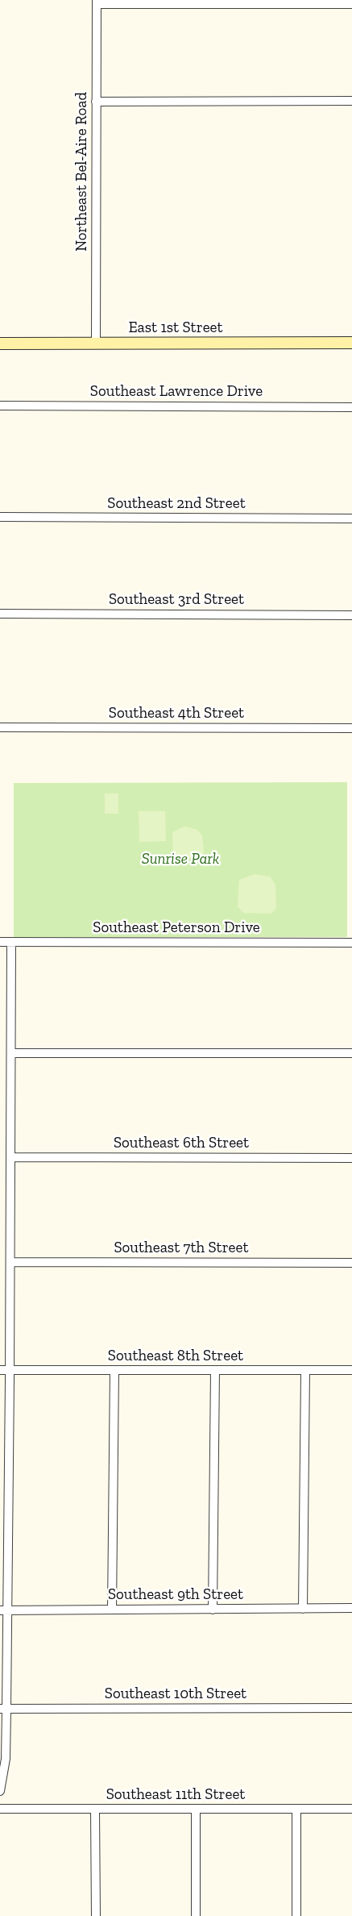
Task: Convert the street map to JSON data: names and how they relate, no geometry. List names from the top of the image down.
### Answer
{
  "streets": {
    "main road": ["East 1st Street"],
    "street": [
      "Northeast Bel-Aire Road",
      "Southeast Lawrence Drive",
      "Southeast 2nd Street",
      "Southeast 3rd Street",
      "Southeast 4th Street",
      "Southeast Peterson Drive",
      "Southeast 6th Street",
      "Southeast 7th Street",
      "Southeast 8th Street",
      "Southeast 9th Street",
      "Southeast 10th Street",
      "Southeast 11th Street"
    ]
  },
  "crossings": [
    ["Northeast Bel-Aire Road", "East 1st Street"]
  ],
  "parks": ["Sunrise Park"]
}
